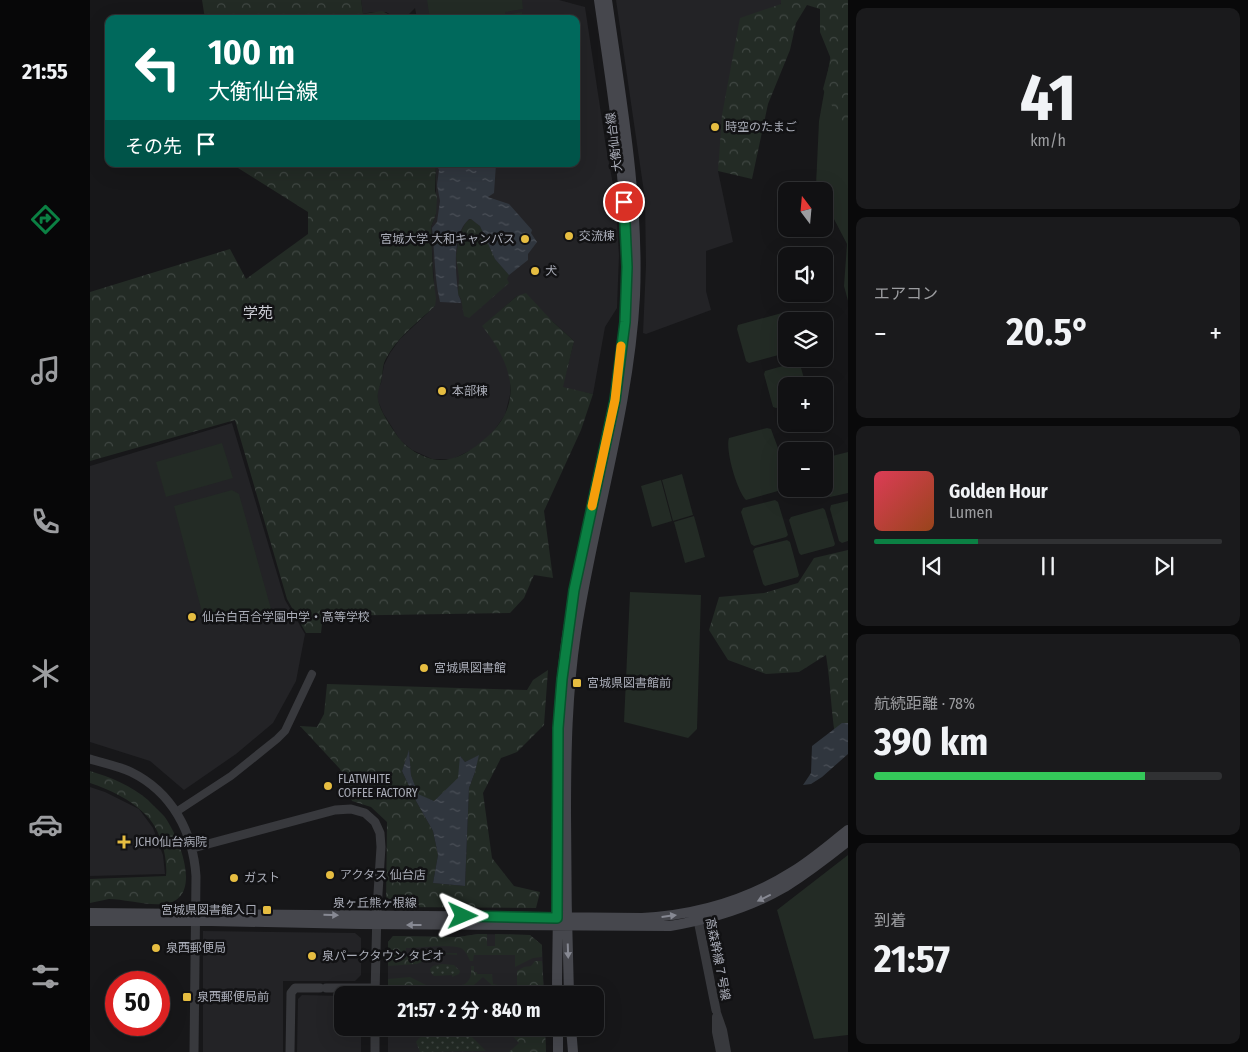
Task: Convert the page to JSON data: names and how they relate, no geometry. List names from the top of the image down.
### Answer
{
  "streets": {
    "main road": ["大衡仙台線", "泉ヶ丘熊ヶ根線"],
    "street": ["高森幹線７号線"]
  },
  "crossings": [
    ["大衡仙台線", "泉ヶ丘熊ヶ根線"],
    ["泉ヶ丘熊ヶ根線", "高森幹線７号線"]
  ],
  "districts": ["学苑"],
  "places": {
    "other": [
      "時空のたまご",
      "交流棟",
      "宮城大学 大和キャンパス",
      "犬",
      "本部棟",
      "仙台白百合学園中学・高等学校",
      "宮城県図書館",
      "FLATWHITE COFFEE FACTORY",
      "アクタス 仙台店",
      "ガスト",
      "泉西郵便局",
      "泉パークタウン タピオ"
    ],
    "transit": ["宮城県図書館前", "宮城県図書館入口", "泉西郵便局前"],
    "health": ["JCHO仙台病院"]
  },
  "north": "top",
  "page": {
    "tabs": "21:55",
    "tile": [
      ["41", "km/h"],
      "エアコン",
      ["航続距離 · 78%", "390 km"],
      ["到着", "21:57"]
    ],
    "turn": ["100 m", "大衡仙台線"],
    "then": "その先",
    "map_buttons": ["+", "−"],
    "heat": ["−", "20.5°", "+"],
    "song": ["Golden Hour", "Lumen"],
    "limit": "50",
    "trip": "21:57 · 2 分 · 840 m"
  }
}
